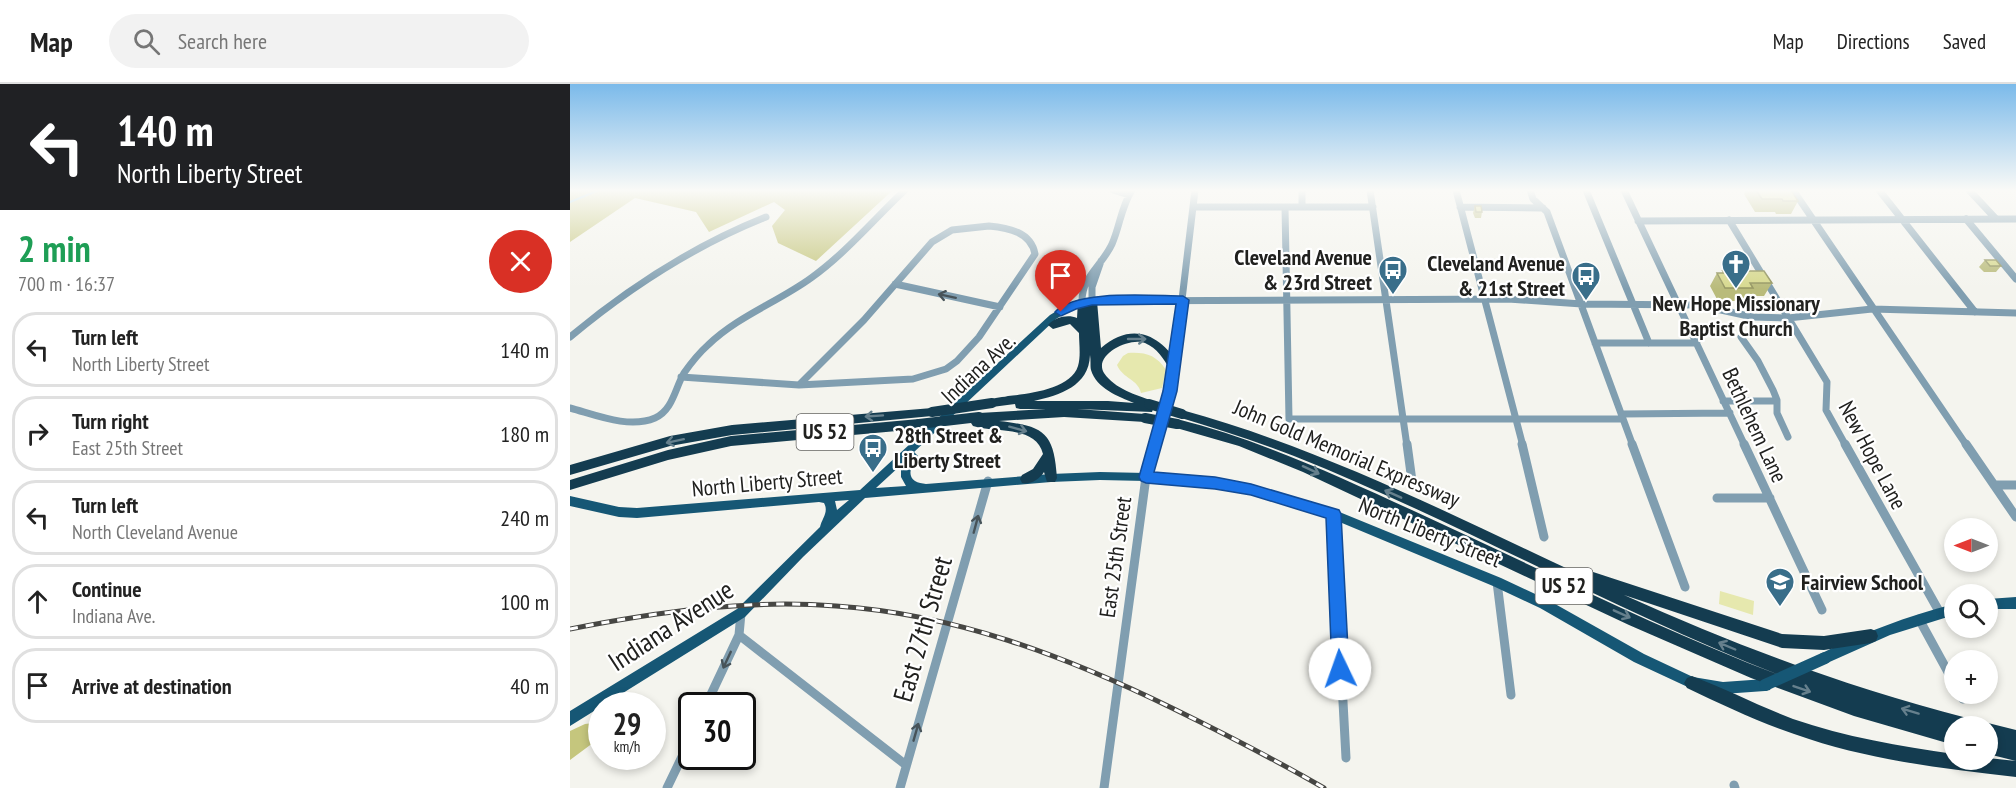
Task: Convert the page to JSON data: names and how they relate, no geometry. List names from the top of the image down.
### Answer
{
  "streets": {
    "highway": ["US 52", "John Gold Memorial Expressway"],
    "main road": ["Indiana Ave.", "North Liberty Street", "Indiana Avenue"],
    "street": [
      "Bethlehem Lane",
      "New Hope Lane",
      "East 25th Street",
      "East 27th Street"
    ]
  },
  "crossings": [
    ["Indiana Ave.", "North Liberty Street"],
    ["Indiana Ave.", "Indiana Avenue"],
    ["New Hope Lane", "North Liberty Street"],
    ["North Liberty Street", "East 25th Street"],
    ["North Liberty Street", "East 27th Street"]
  ],
  "one_way": ["East 27th Street"],
  "places": {
    "church": ["New Hope Missionary Baptist Church"],
    "bus stop": ["Cleveland Avenue & 23rd Street", "Cleveland Avenue & 21st Street", "28th Street & Liberty Street"],
    "school or university": ["Fairview School"]
  },
  "north": "left",
  "page": {
    "header": "Map",
    "search": "Search here",
    "nav": ["Map", "Directions", "Saved"],
    "turn": ["140 m", "North Liberty Street"],
    "heading": ["2 min", "700 m · 16:37"],
    "list": [
      {
        "name": "Turn left",
        "note": "North Liberty Street",
        "value": "140 m"
      },
      {
        "name": "Turn right",
        "note": "East 25th Street",
        "value": "180 m"
      },
      {
        "name": "Turn left",
        "note": "North Cleveland Avenue",
        "value": "240 m"
      },
      {
        "name": "Continue",
        "note": "Indiana Ave.",
        "value": "100 m"
      },
      {
        "name": "Arrive at destination",
        "value": "40 m"
      }
    ],
    "map_buttons": ["+", "−"],
    "speed": "29 km/h",
    "limit": "30"
  }
}
